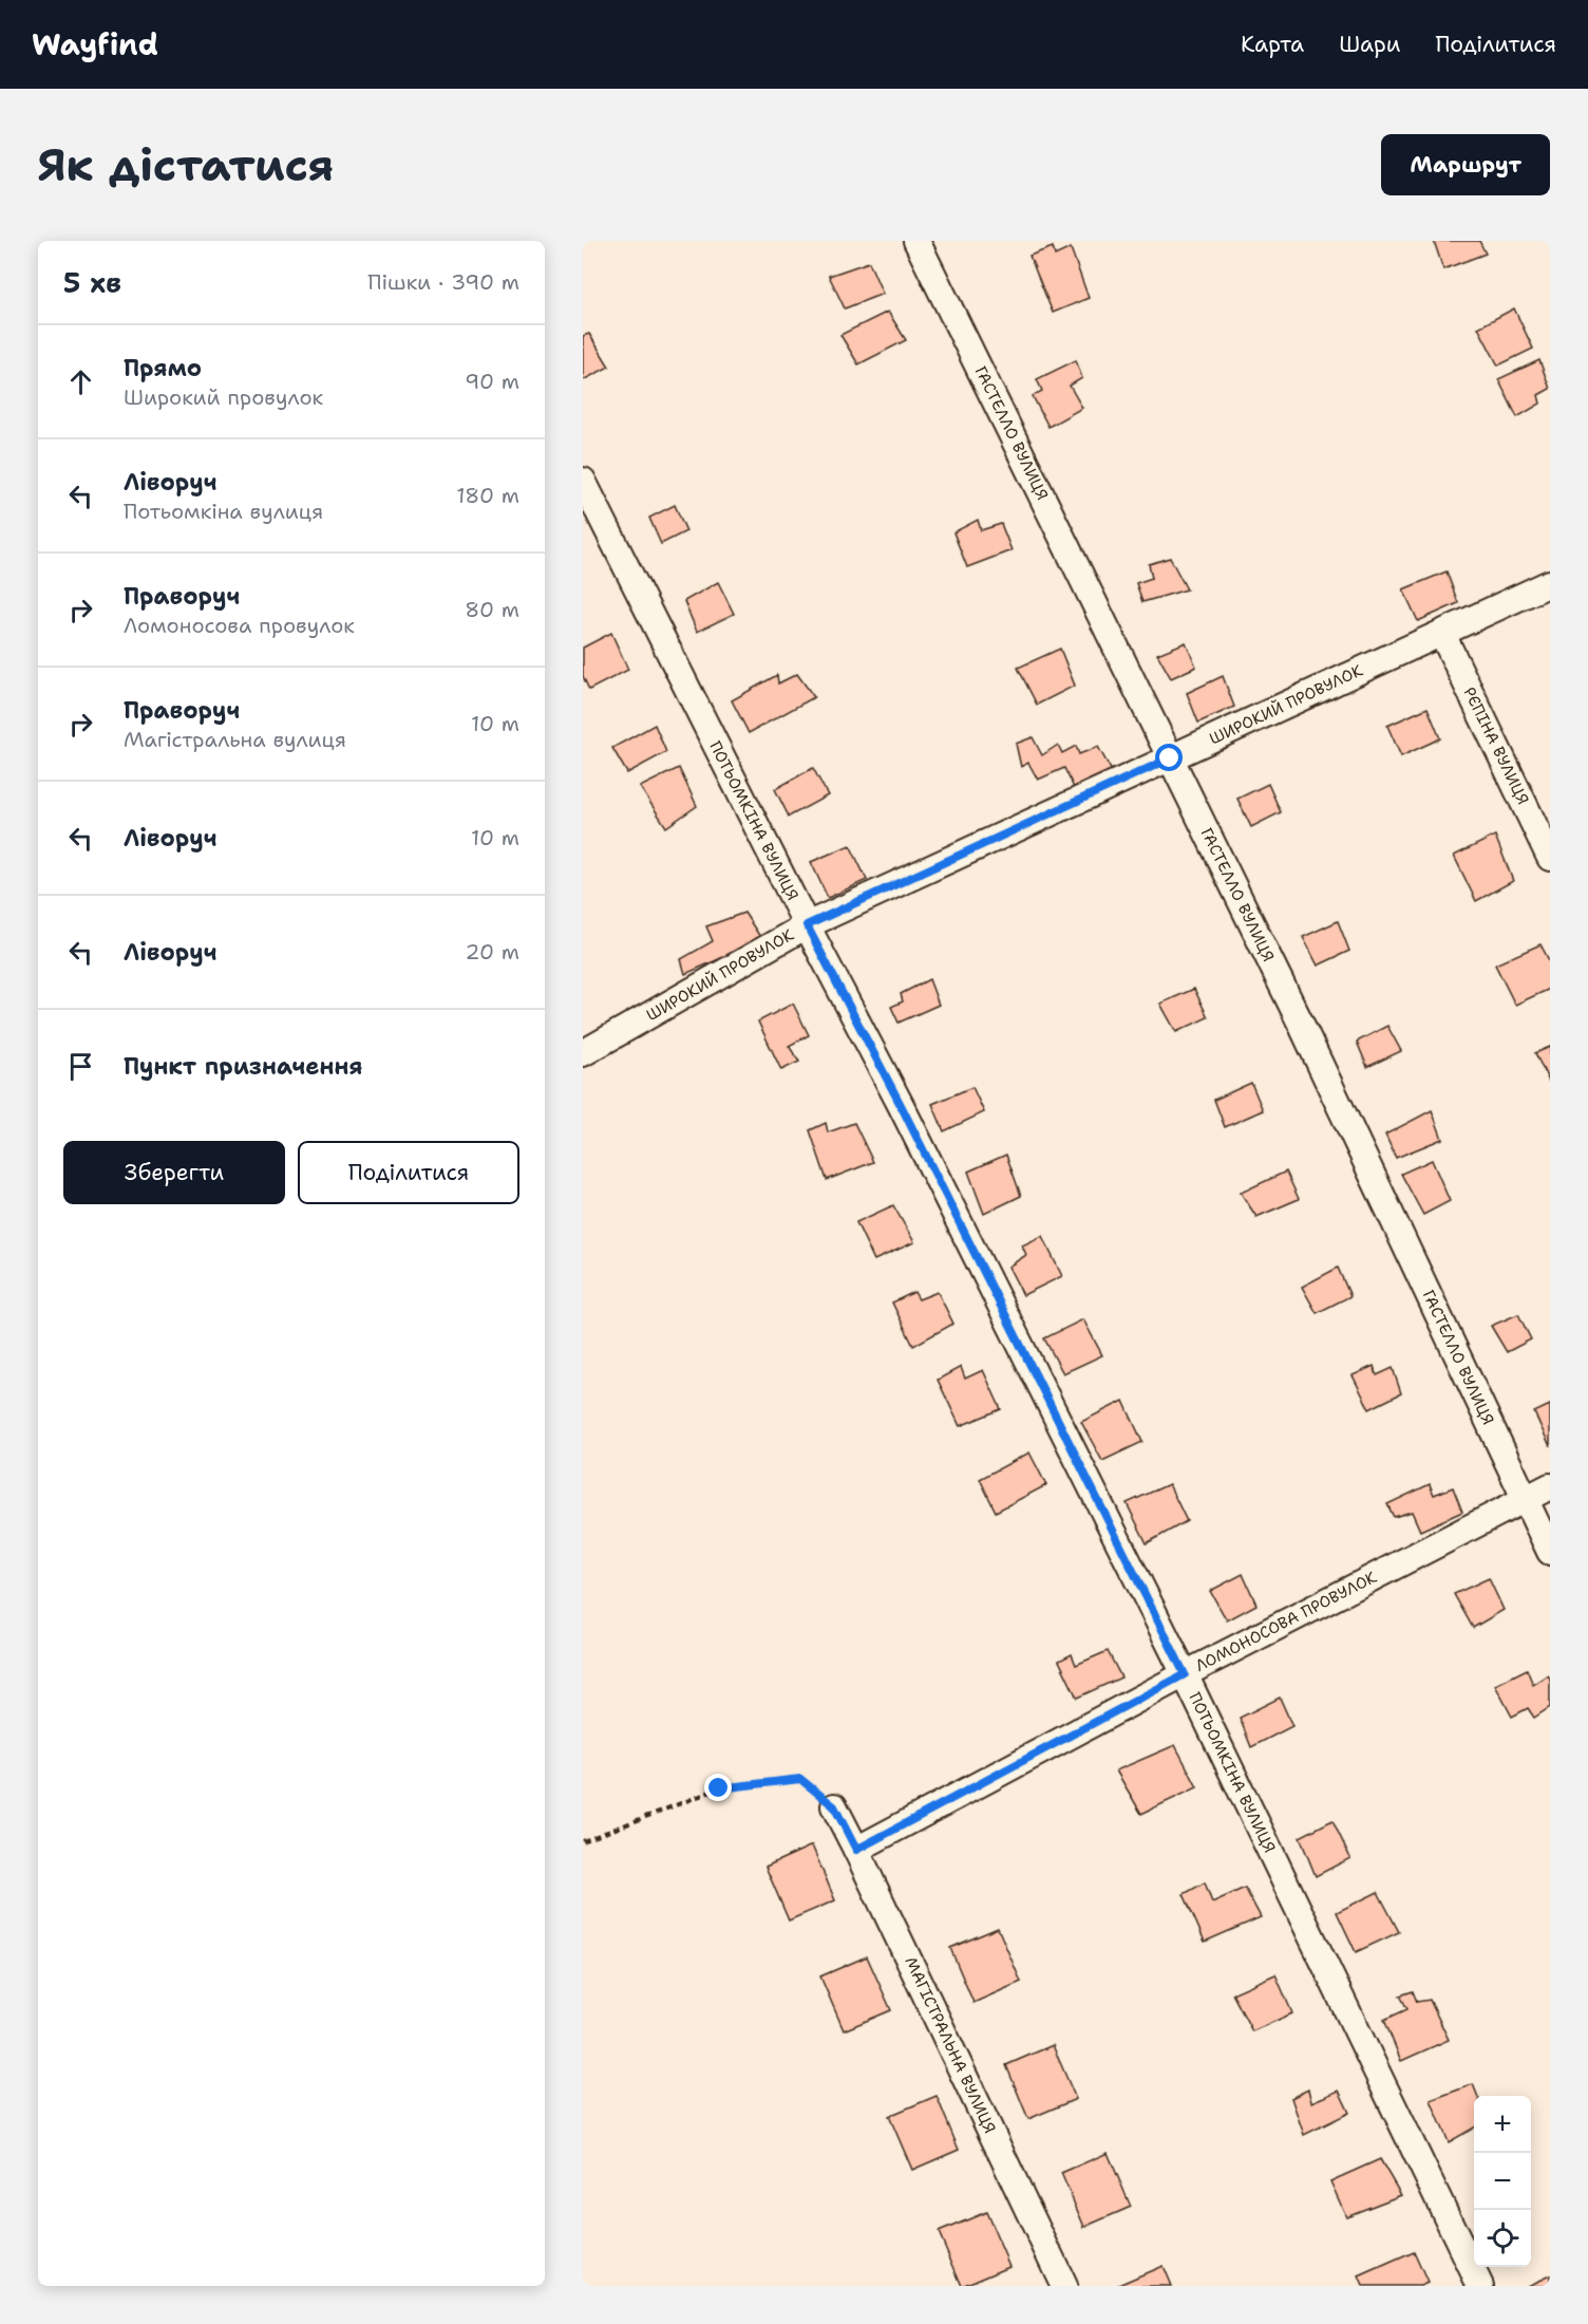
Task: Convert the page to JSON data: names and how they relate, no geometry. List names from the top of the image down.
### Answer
{
  "streets": {
    "street": [
      "ГАСТЕЛЛО ВУЛИЦЯ",
      "ШИРОКИЙ ПРОВУЛОК",
      "РЄПІНА ВУЛИЦЯ",
      "ПОТЬОМКІНА ВУЛИЦЯ",
      "ЛОМОНОСОВА ПРОВУЛОК",
      "МАГІСТРАЛЬНА ВУЛИЦЯ"
    ]
  },
  "crossings": [
    ["ГАСТЕЛЛО ВУЛИЦЯ", "ШИРОКИЙ ПРОВУЛОК"],
    ["ГАСТЕЛЛО ВУЛИЦЯ", "ЛОМОНОСОВА ПРОВУЛОК"],
    ["ШИРОКИЙ ПРОВУЛОК", "РЄПІНА ВУЛИЦЯ"],
    ["ШИРОКИЙ ПРОВУЛОК", "ПОТЬОМКІНА ВУЛИЦЯ"],
    ["ПОТЬОМКІНА ВУЛИЦЯ", "ЛОМОНОСОВА ПРОВУЛОК"],
    ["ЛОМОНОСОВА ПРОВУЛОК", "МАГІСТРАЛЬНА ВУЛИЦЯ"]
  ],
  "page": {
    "header": "Wayfind",
    "nav": ["Карта", "Шари", "Поділитися"],
    "buttons": [
      "Маршрут",
      ["Зберегти", "Поділитися"]
    ],
    "title": "Як дістатися",
    "heading": ["5 хв", "Пішки · 390 m"],
    "list": [
      ["Прямо", "Широкий провулок", "90 m"],
      ["Ліворуч", "Потьомкіна вулиця", "180 m"],
      ["Праворуч", "Ломоносова провулок", "80 m"],
      ["Праворуч", "Магістральна вулиця", "10 m"],
      ["Ліворуч", "10 m"],
      ["Ліворуч", "20 m"],
      "Пункт призначення"
    ],
    "map_buttons": ["+", "−"]
  }
}
